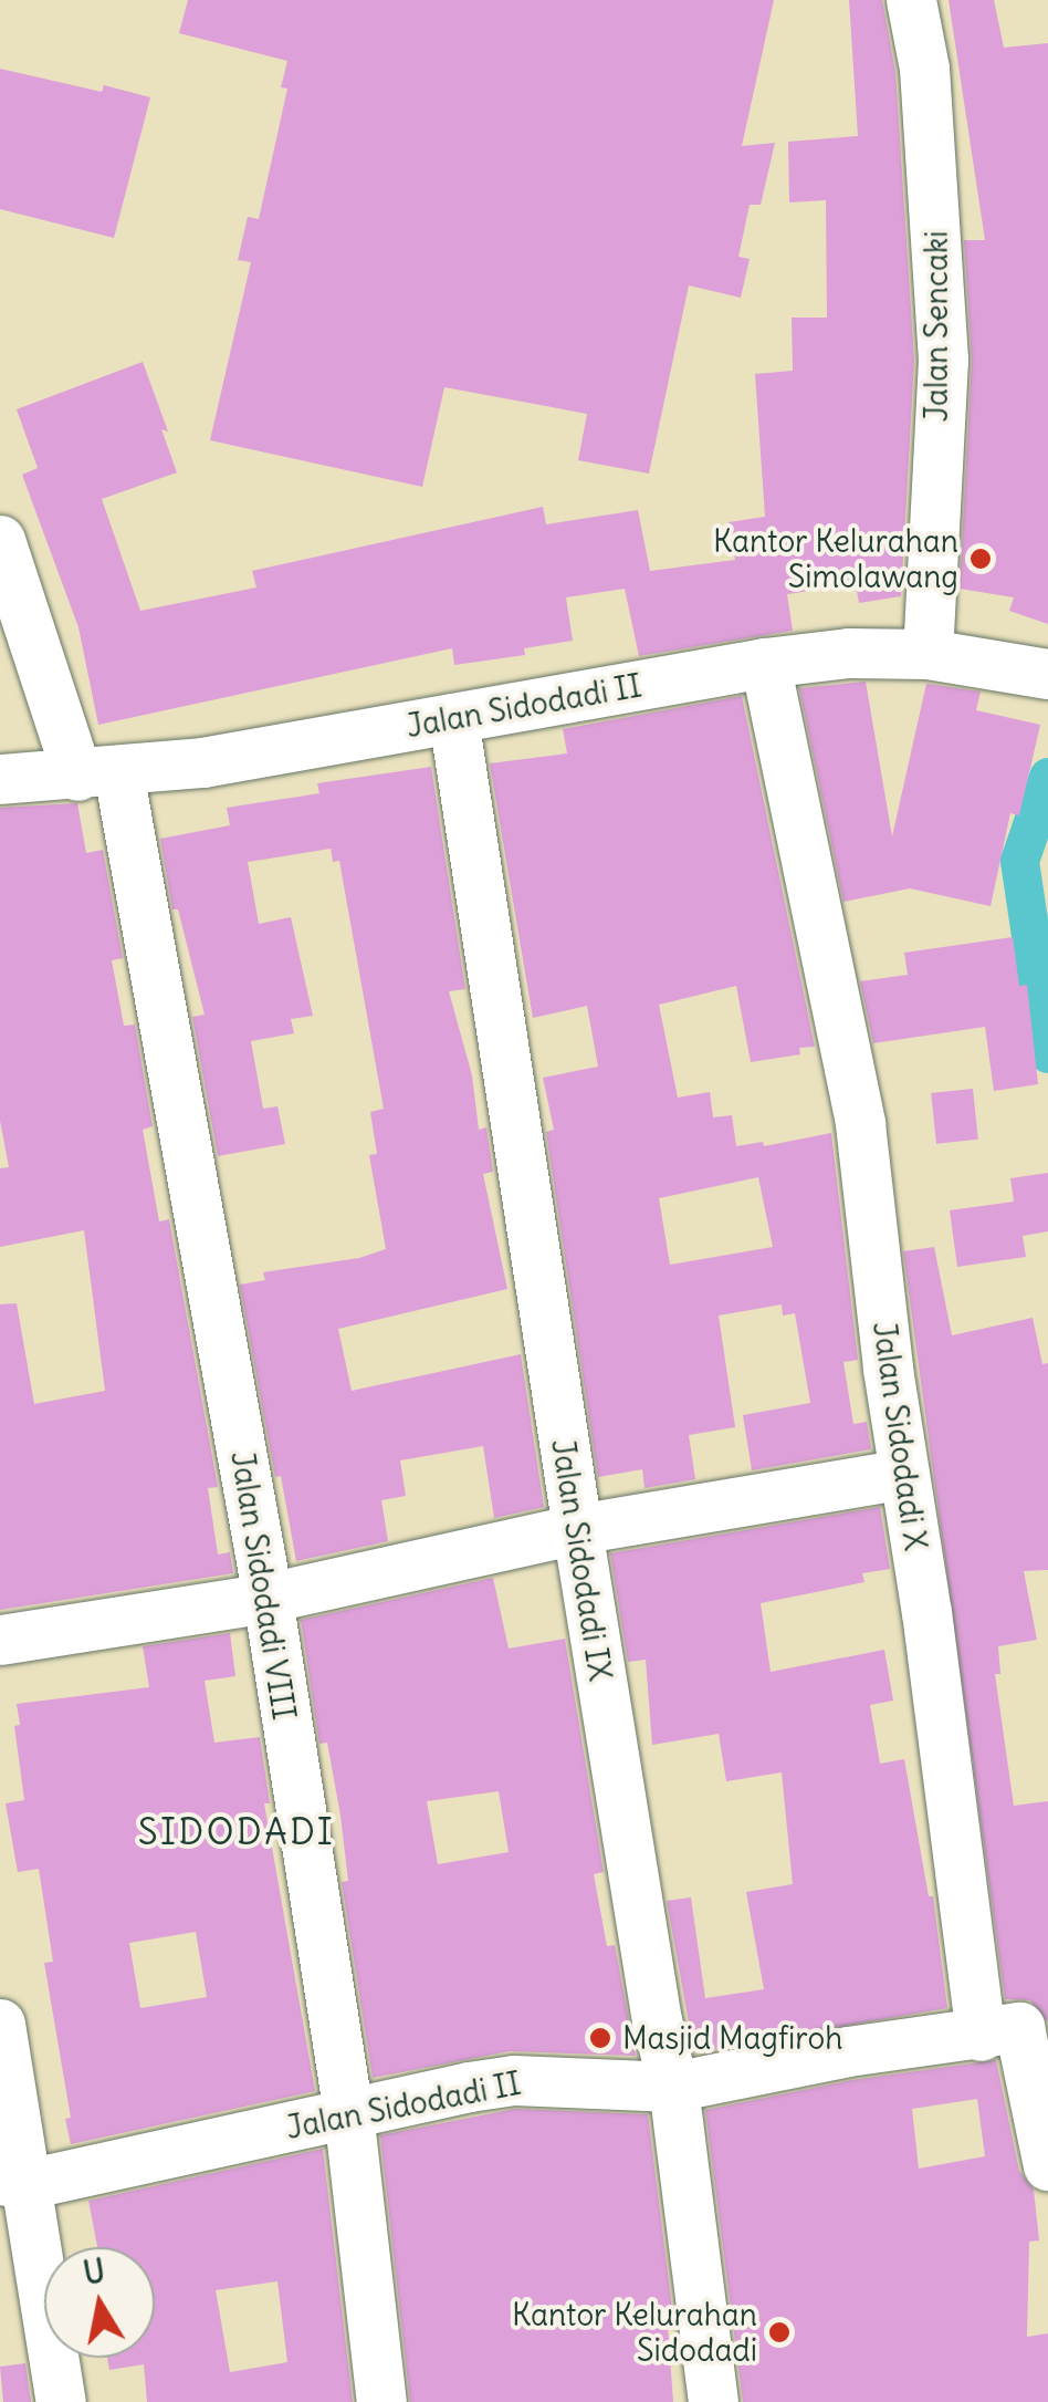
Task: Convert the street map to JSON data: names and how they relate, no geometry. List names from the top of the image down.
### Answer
{
  "streets": {
    "street": [
      "Jalan Sencaki",
      "Jalan Sidodadi II",
      "Jalan Sidodadi X",
      "Jalan Sidodadi IX",
      "Jalan Sidodadi VIII"
    ]
  },
  "crossings": [
    ["Jalan Sencaki", "Jalan Sidodadi II"],
    ["Jalan Sidodadi II", "Jalan Sidodadi X"],
    ["Jalan Sidodadi II", "Jalan Sidodadi IX"],
    ["Jalan Sidodadi II", "Jalan Sidodadi VIII"]
  ],
  "districts": ["SIDODADI"],
  "places": ["Kantor Kelurahan Simolawang", "Masjid Magfiroh", "Kantor Kelurahan Sidodadi"],
  "north": "top"
}
